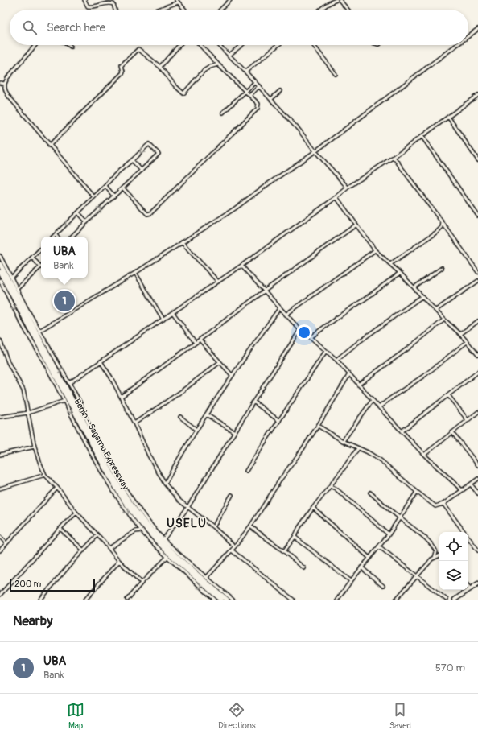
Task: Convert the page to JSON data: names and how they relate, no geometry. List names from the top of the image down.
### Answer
{
  "streets": {
    "highway": ["Benin - Sagamu Expressway"]
  },
  "districts": ["USELU"],
  "scale_bar": "200 m",
  "page": {
    "search": "Search here",
    "popup": ["UBA", "Bank"],
    "pins": "1",
    "scale": "200 m",
    "heading": "Nearby",
    "list": [
      {
        "mark": "1",
        "name": "UBA",
        "note": "Bank",
        "value": "570 m"
      }
    ],
    "nav": ["Map", "Directions", "Saved"]
  }
}
